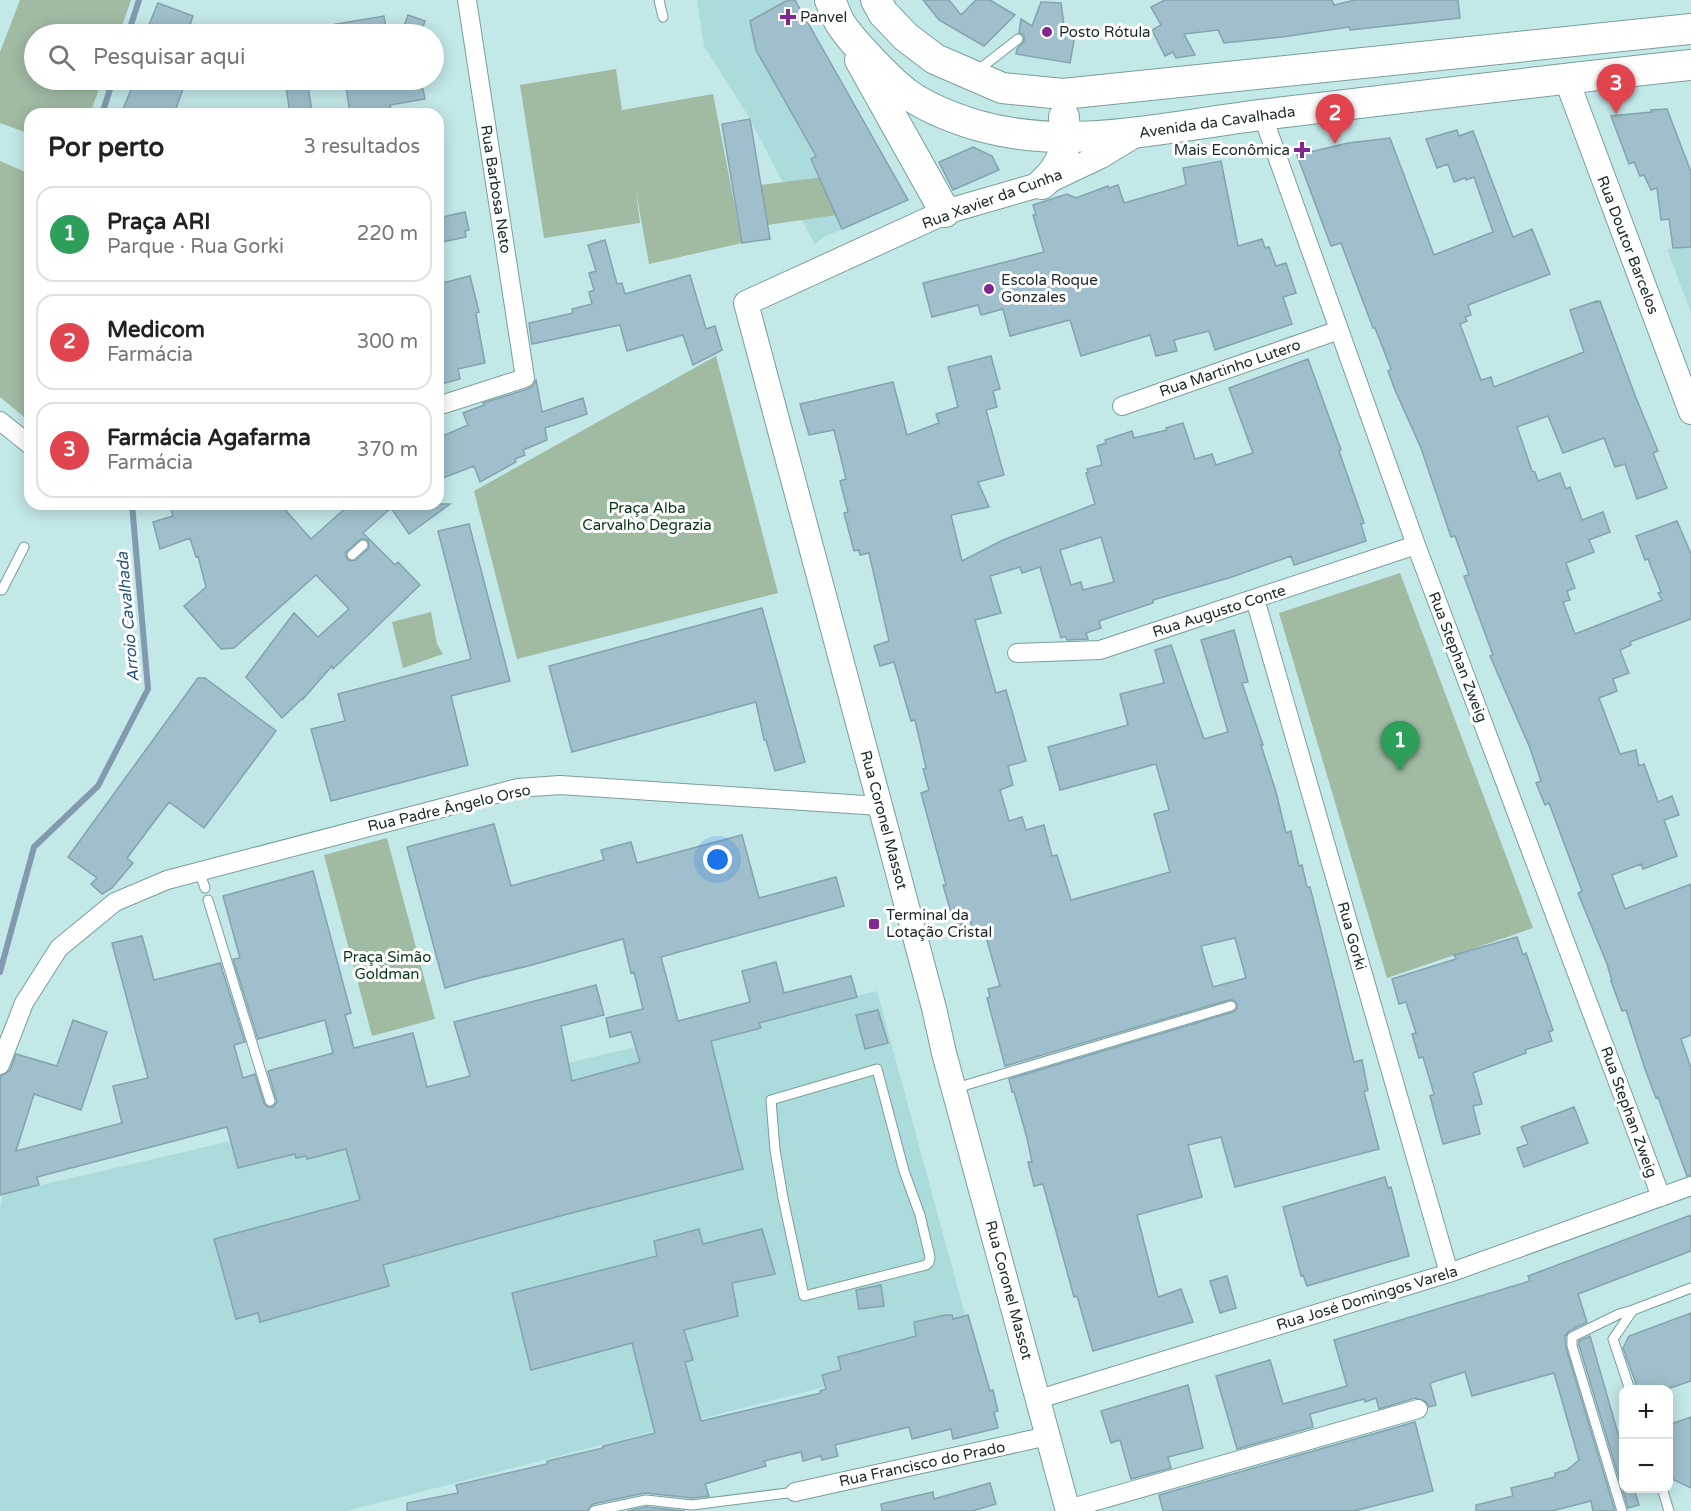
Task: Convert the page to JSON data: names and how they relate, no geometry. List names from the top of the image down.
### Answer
{
  "streets": {
    "main road": ["Avenida da Cavalhada"],
    "street": [
      "Rua Barbosa Neto",
      "Rua Xavier da Cunha",
      "Rua Doutor Barcelos",
      "Rua Martinho Lutero",
      "Rua Augusto Conte",
      "Rua Stephan Zweig",
      "Rua Padre Ângelo Orso",
      "Rua Coronel Massot",
      "Rua Gorki",
      "Rua José Domingos Varela",
      "Rua Francisco do Prado"
    ]
  },
  "crossings": [
    ["Avenida da Cavalhada", "Rua Xavier da Cunha"],
    ["Avenida da Cavalhada", "Rua Doutor Barcelos"],
    ["Avenida da Cavalhada", "Rua Stephan Zweig"],
    ["Rua Xavier da Cunha", "Rua Coronel Massot"],
    ["Rua Martinho Lutero", "Rua Stephan Zweig"],
    ["Rua Augusto Conte", "Rua Stephan Zweig"],
    ["Rua Augusto Conte", "Rua Gorki"],
    ["Rua Stephan Zweig", "Rua José Domingos Varela"],
    ["Rua Padre Ângelo Orso", "Rua Coronel Massot"],
    ["Rua Coronel Massot", "Rua José Domingos Varela"],
    ["Rua Coronel Massot", "Rua Francisco do Prado"],
    ["Rua Gorki", "Rua José Domingos Varela"]
  ],
  "water": ["Arroio Cavalhada"],
  "parks": ["Praça Alba Carvalho Degrazia", "Praça Simão Goldman"],
  "places": {
    "health": ["Panvel", "Mais Econômica"],
    "other": ["Posto Rótula", "Escola Roque Gonzales"],
    "transit": ["Terminal da Lotação Cristal"]
  },
  "page": {
    "search": "Pesquisar aqui",
    "pins": ["3", "2", "1"],
    "heading": ["Por perto", "3 resultados"],
    "list": [
      {
        "mark": "1",
        "name": "Praça ARI",
        "note": "Parque · Rua Gorki",
        "value": "220 m"
      },
      {
        "mark": "2",
        "name": "Medicom",
        "note": "Farmácia",
        "value": "300 m"
      },
      {
        "mark": "3",
        "name": "Farmácia Agafarma",
        "note": "Farmácia",
        "value": "370 m"
      }
    ],
    "map_buttons": ["+", "−"]
  }
}
